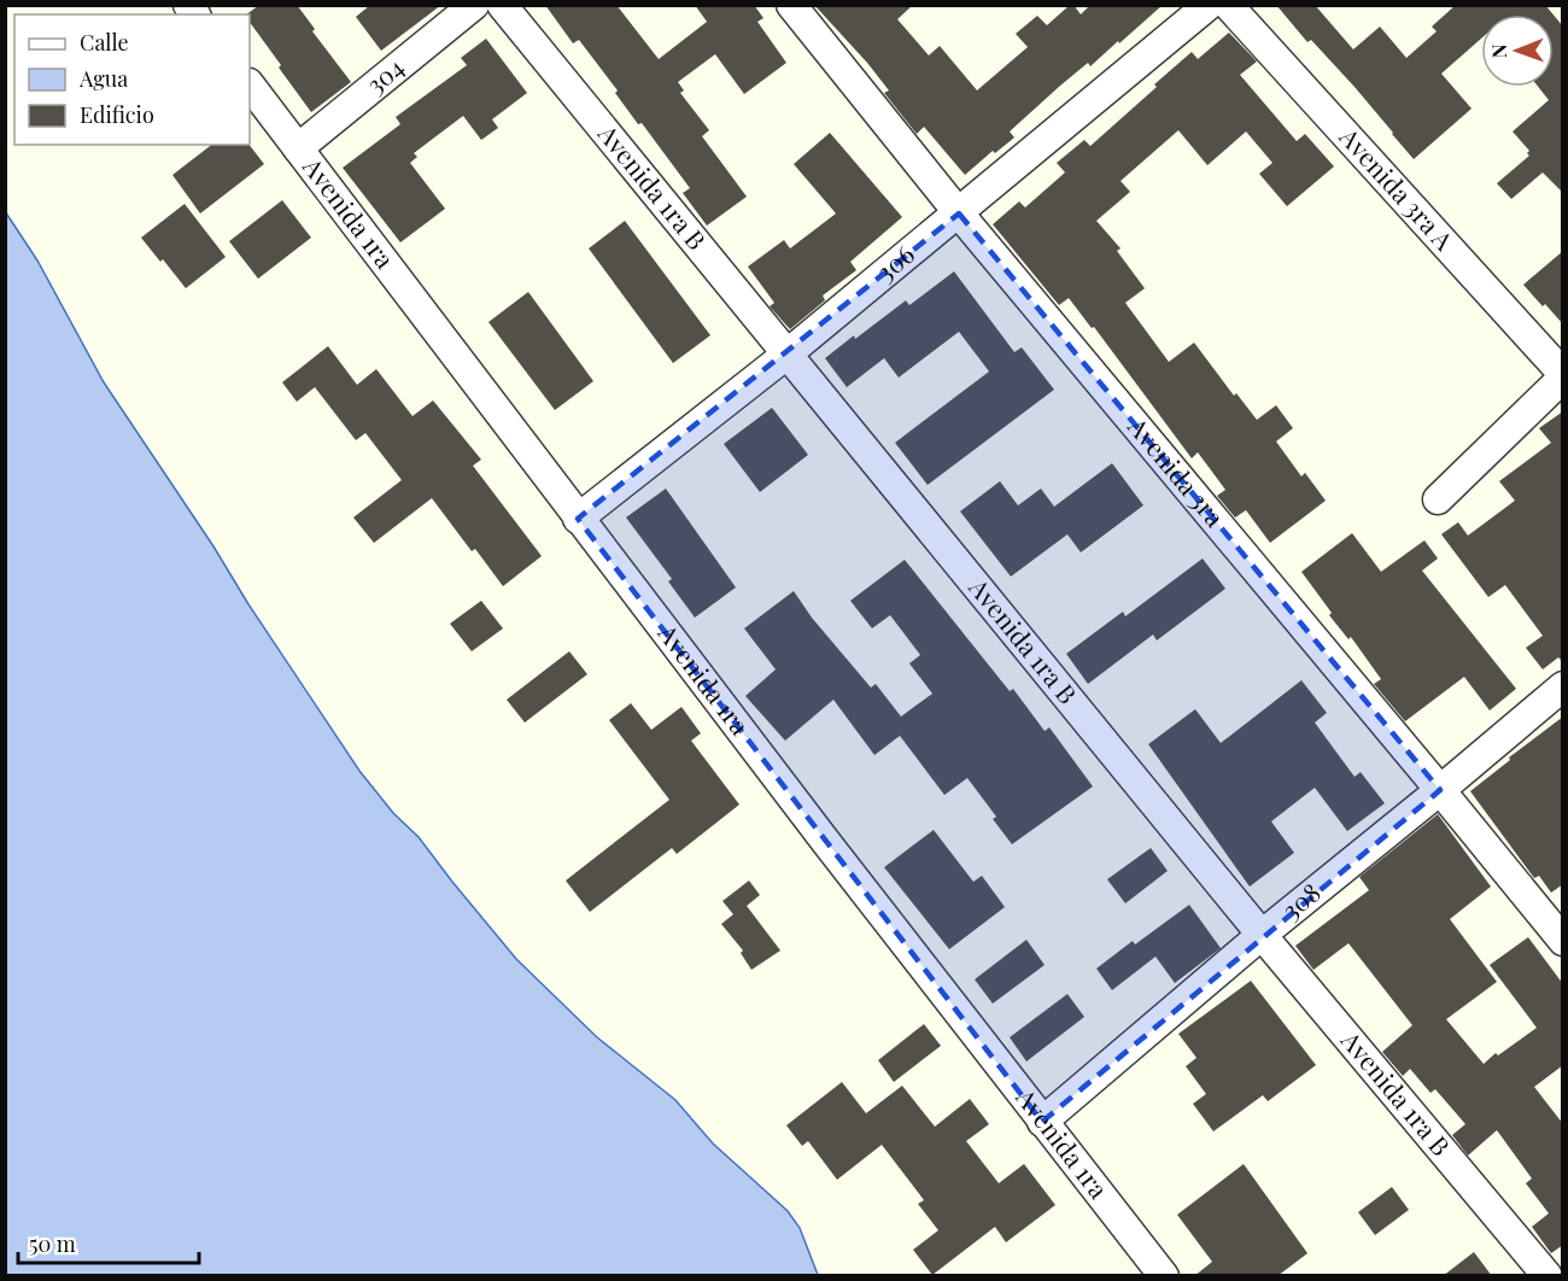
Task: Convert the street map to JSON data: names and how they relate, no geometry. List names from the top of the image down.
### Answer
{
  "streets": {
    "street": [
      "304",
      "Avenida 1ra B",
      "Avenida 3ra A",
      "Avenida 1ra",
      "306",
      "Avenida 3ra",
      "308"
    ]
  },
  "crossings": [
    ["304", "Avenida 1ra"],
    ["Avenida 1ra B", "306"],
    ["Avenida 1ra B", "308"],
    ["Avenida 1ra", "306"],
    ["Avenida 1ra", "308"],
    ["306", "Avenida 3ra"],
    ["Avenida 3ra", "308"]
  ],
  "legend": ["Calle", "Agua", "Edificio"],
  "scale_bar": "50 m",
  "north": "left"
}
